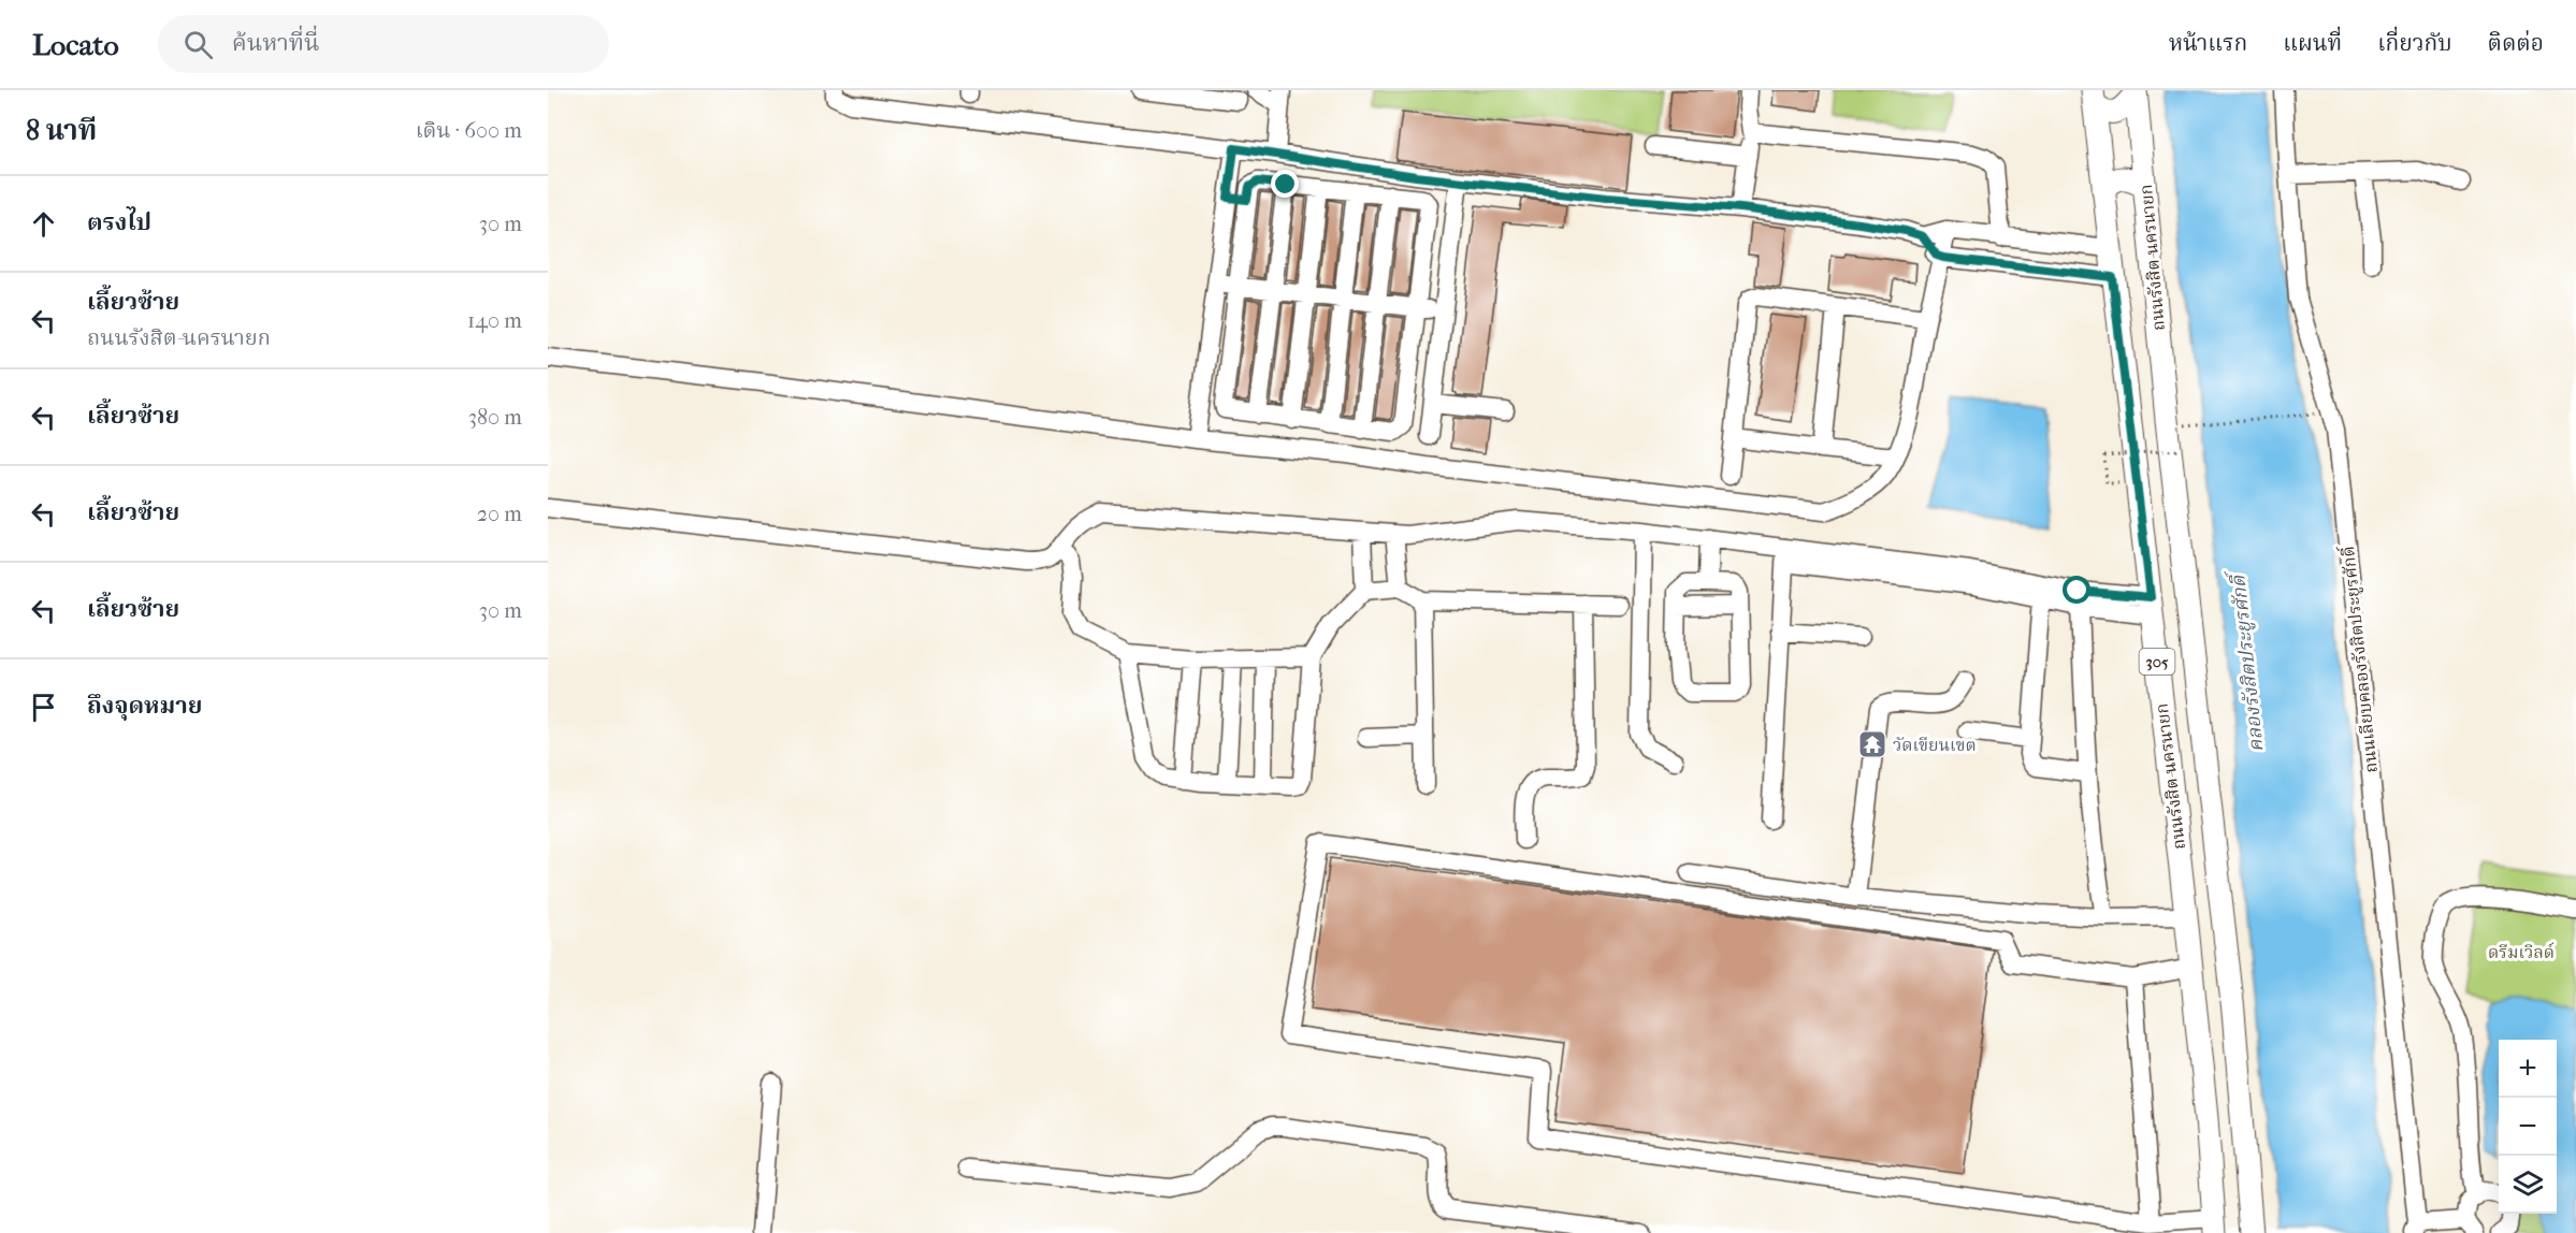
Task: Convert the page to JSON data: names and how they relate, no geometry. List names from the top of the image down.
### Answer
{
  "streets": {
    "main road": ["ถนนรังสิต-นครนายก", "305"],
    "street": ["ถนนเลียบคลองรังสิตประยูรศักดิ์"]
  },
  "water": ["คลองรังสิตประยูรศักดิ์"],
  "parks": ["ดรีมเวิลด์"],
  "places": {
    "temple": ["วัดเขียนเขต"]
  },
  "page": {
    "header": "Locato",
    "search": "ค้นหาที่นี่",
    "nav": [
      "หน้าแรก",
      "แผนที่",
      "เกี่ยวกับ",
      "ติดต่อ"
    ],
    "heading": ["8 นาที", "เดิน · 600 m"],
    "list": [
      ["ตรงไป", "30 m"],
      ["เลี้ยวซ้าย", "ถนนรังสิต-นครนายก", "140 m"],
      ["เลี้ยวซ้าย", "380 m"],
      ["เลี้ยวซ้าย", "20 m"],
      ["เลี้ยวซ้าย", "30 m"],
      "ถึงจุดหมาย"
    ],
    "map_buttons": ["+", "−"]
  }
}
